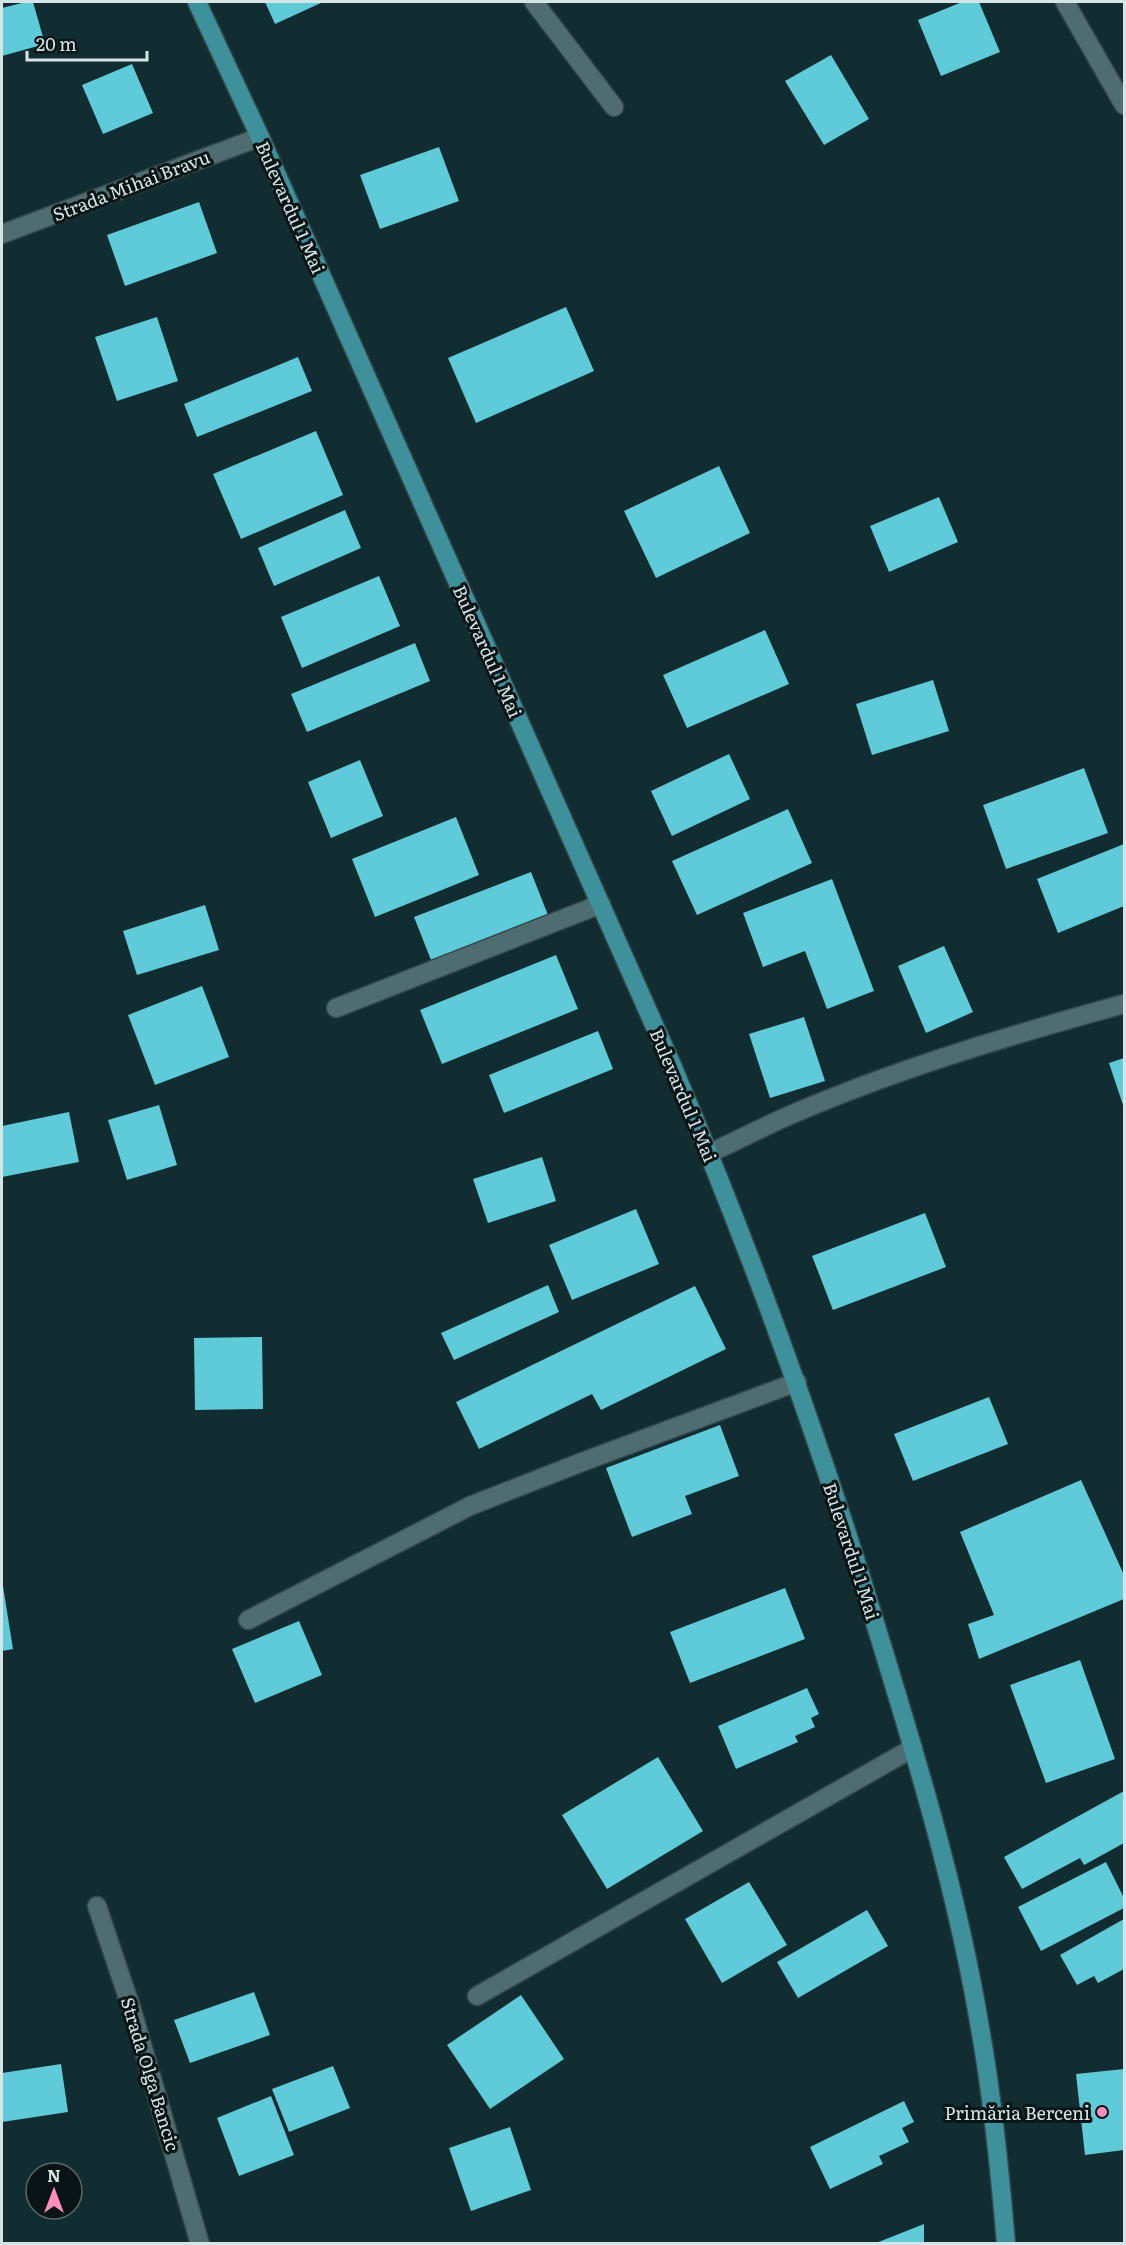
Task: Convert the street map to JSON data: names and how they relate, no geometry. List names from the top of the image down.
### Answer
{
  "streets": {
    "main road": ["Bulevardul 1 Mai"],
    "street": ["Strada Mihai Bravu", "Strada Olga Bancic"]
  },
  "crossings": [
    ["Strada Mihai Bravu", "Bulevardul 1 Mai"]
  ],
  "places": ["Primăria Berceni"],
  "scale_bar": "20 m",
  "north": "top"
}
